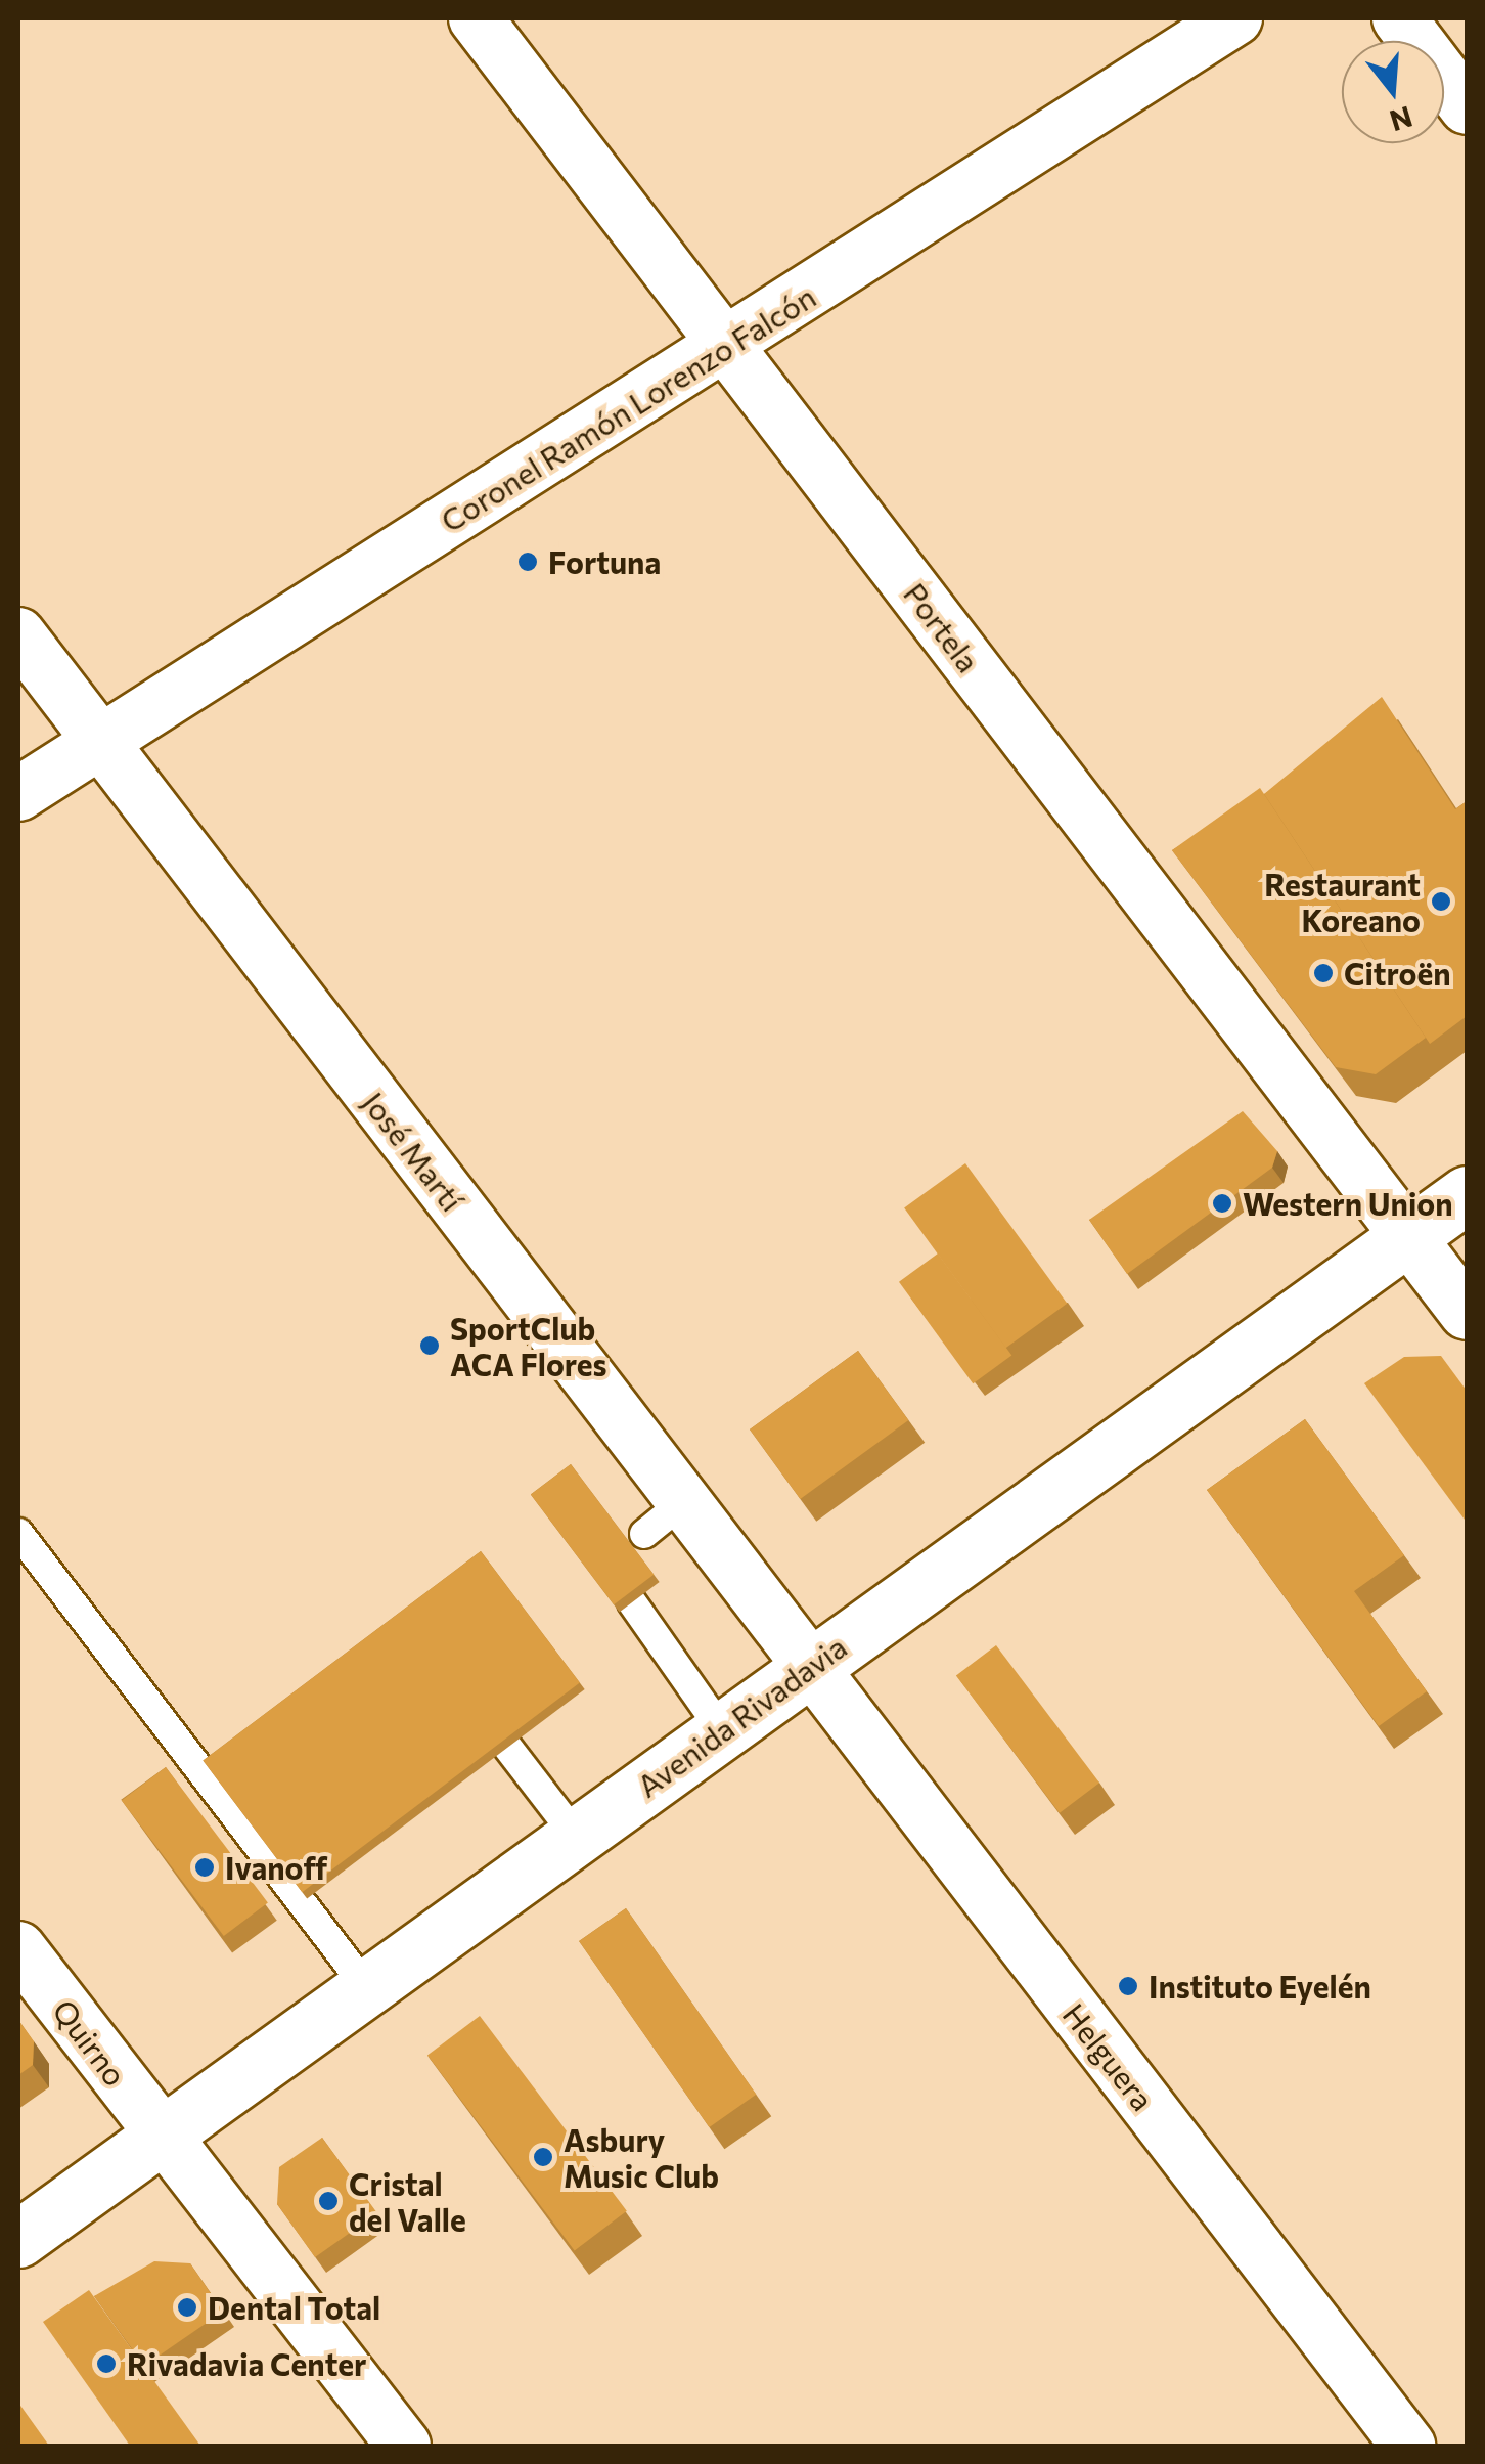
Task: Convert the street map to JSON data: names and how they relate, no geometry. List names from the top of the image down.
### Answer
{
  "streets": {
    "main road": ["Avenida Rivadavia"],
    "street": [
      "Coronel Ramón Lorenzo Falcón",
      "Portela",
      "José Martí",
      "Quirno",
      "Helguera"
    ]
  },
  "crossings": [
    ["Coronel Ramón Lorenzo Falcón", "Portela"],
    ["Coronel Ramón Lorenzo Falcón", "José Martí"],
    ["Portela", "Avenida Rivadavia"],
    ["José Martí", "Avenida Rivadavia"],
    ["José Martí", "Helguera"],
    ["Avenida Rivadavia", "Quirno"],
    ["Avenida Rivadavia", "Helguera"]
  ],
  "places": [
    "Fortuna",
    "Restaurant Koreano",
    "Citroën",
    "Western Union",
    "SportClub ACA Flores",
    "Ivanoff",
    "Instituto Eyelén",
    "Asbury Music Club",
    "Cristal del Valle",
    "Dental Total",
    "Rivadavia Center"
  ],
  "north": "bottom"
}
